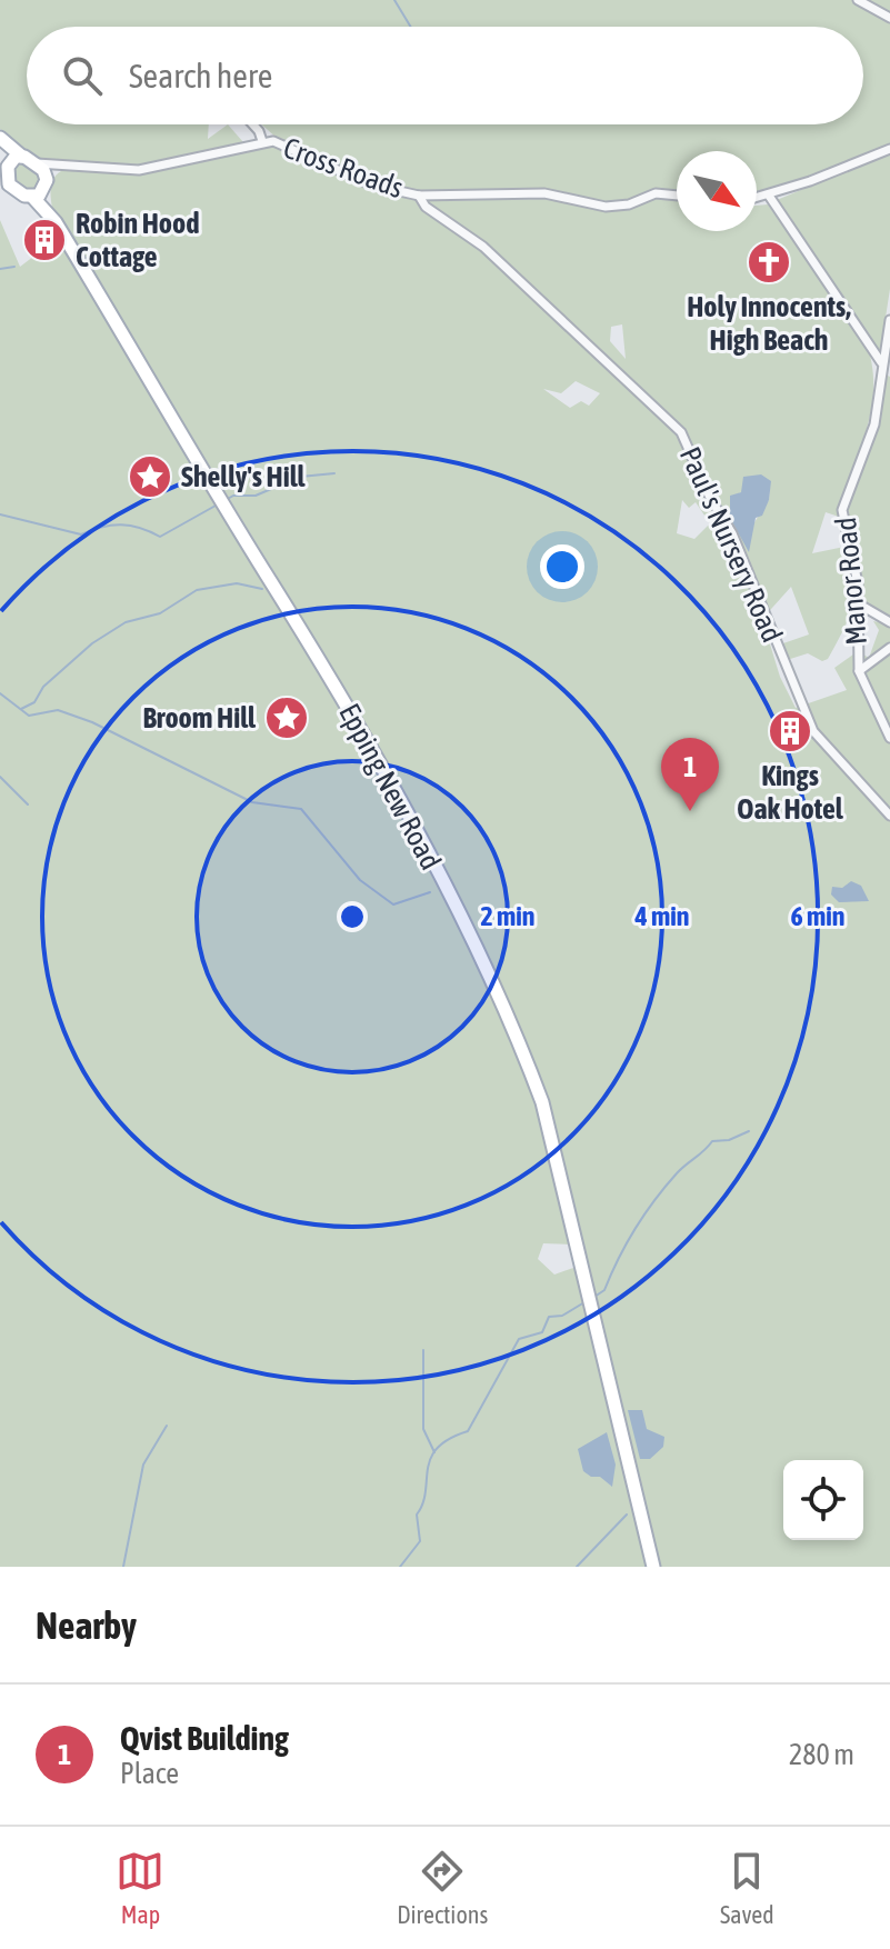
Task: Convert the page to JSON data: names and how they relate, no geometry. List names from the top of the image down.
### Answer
{
  "streets": {
    "main road": ["Epping New Road"],
    "street": ["Cross Roads", "Paul's Nursery Road", "Manor Road"]
  },
  "crossings": [
    ["Cross Roads", "Paul's Nursery Road"],
    ["Cross Roads", "Epping New Road"]
  ],
  "places": {
    "building": ["Robin Hood Cottage", "Kings Oak Hotel"],
    "church": ["Holy Innocents, High Beach"],
    "place": ["Shelly's Hill", "Broom Hill"]
  },
  "north": "bottom right",
  "page": {
    "search": "Search here",
    "pins": "1",
    "heading": "Nearby",
    "list": [
      {
        "mark": "1",
        "name": "Qvist Building",
        "note": "Place",
        "value": "280 m"
      }
    ],
    "nav": ["Map", "Directions", "Saved"]
  },
  "rings": ["2 min", "4 min", "6 min"]
}
